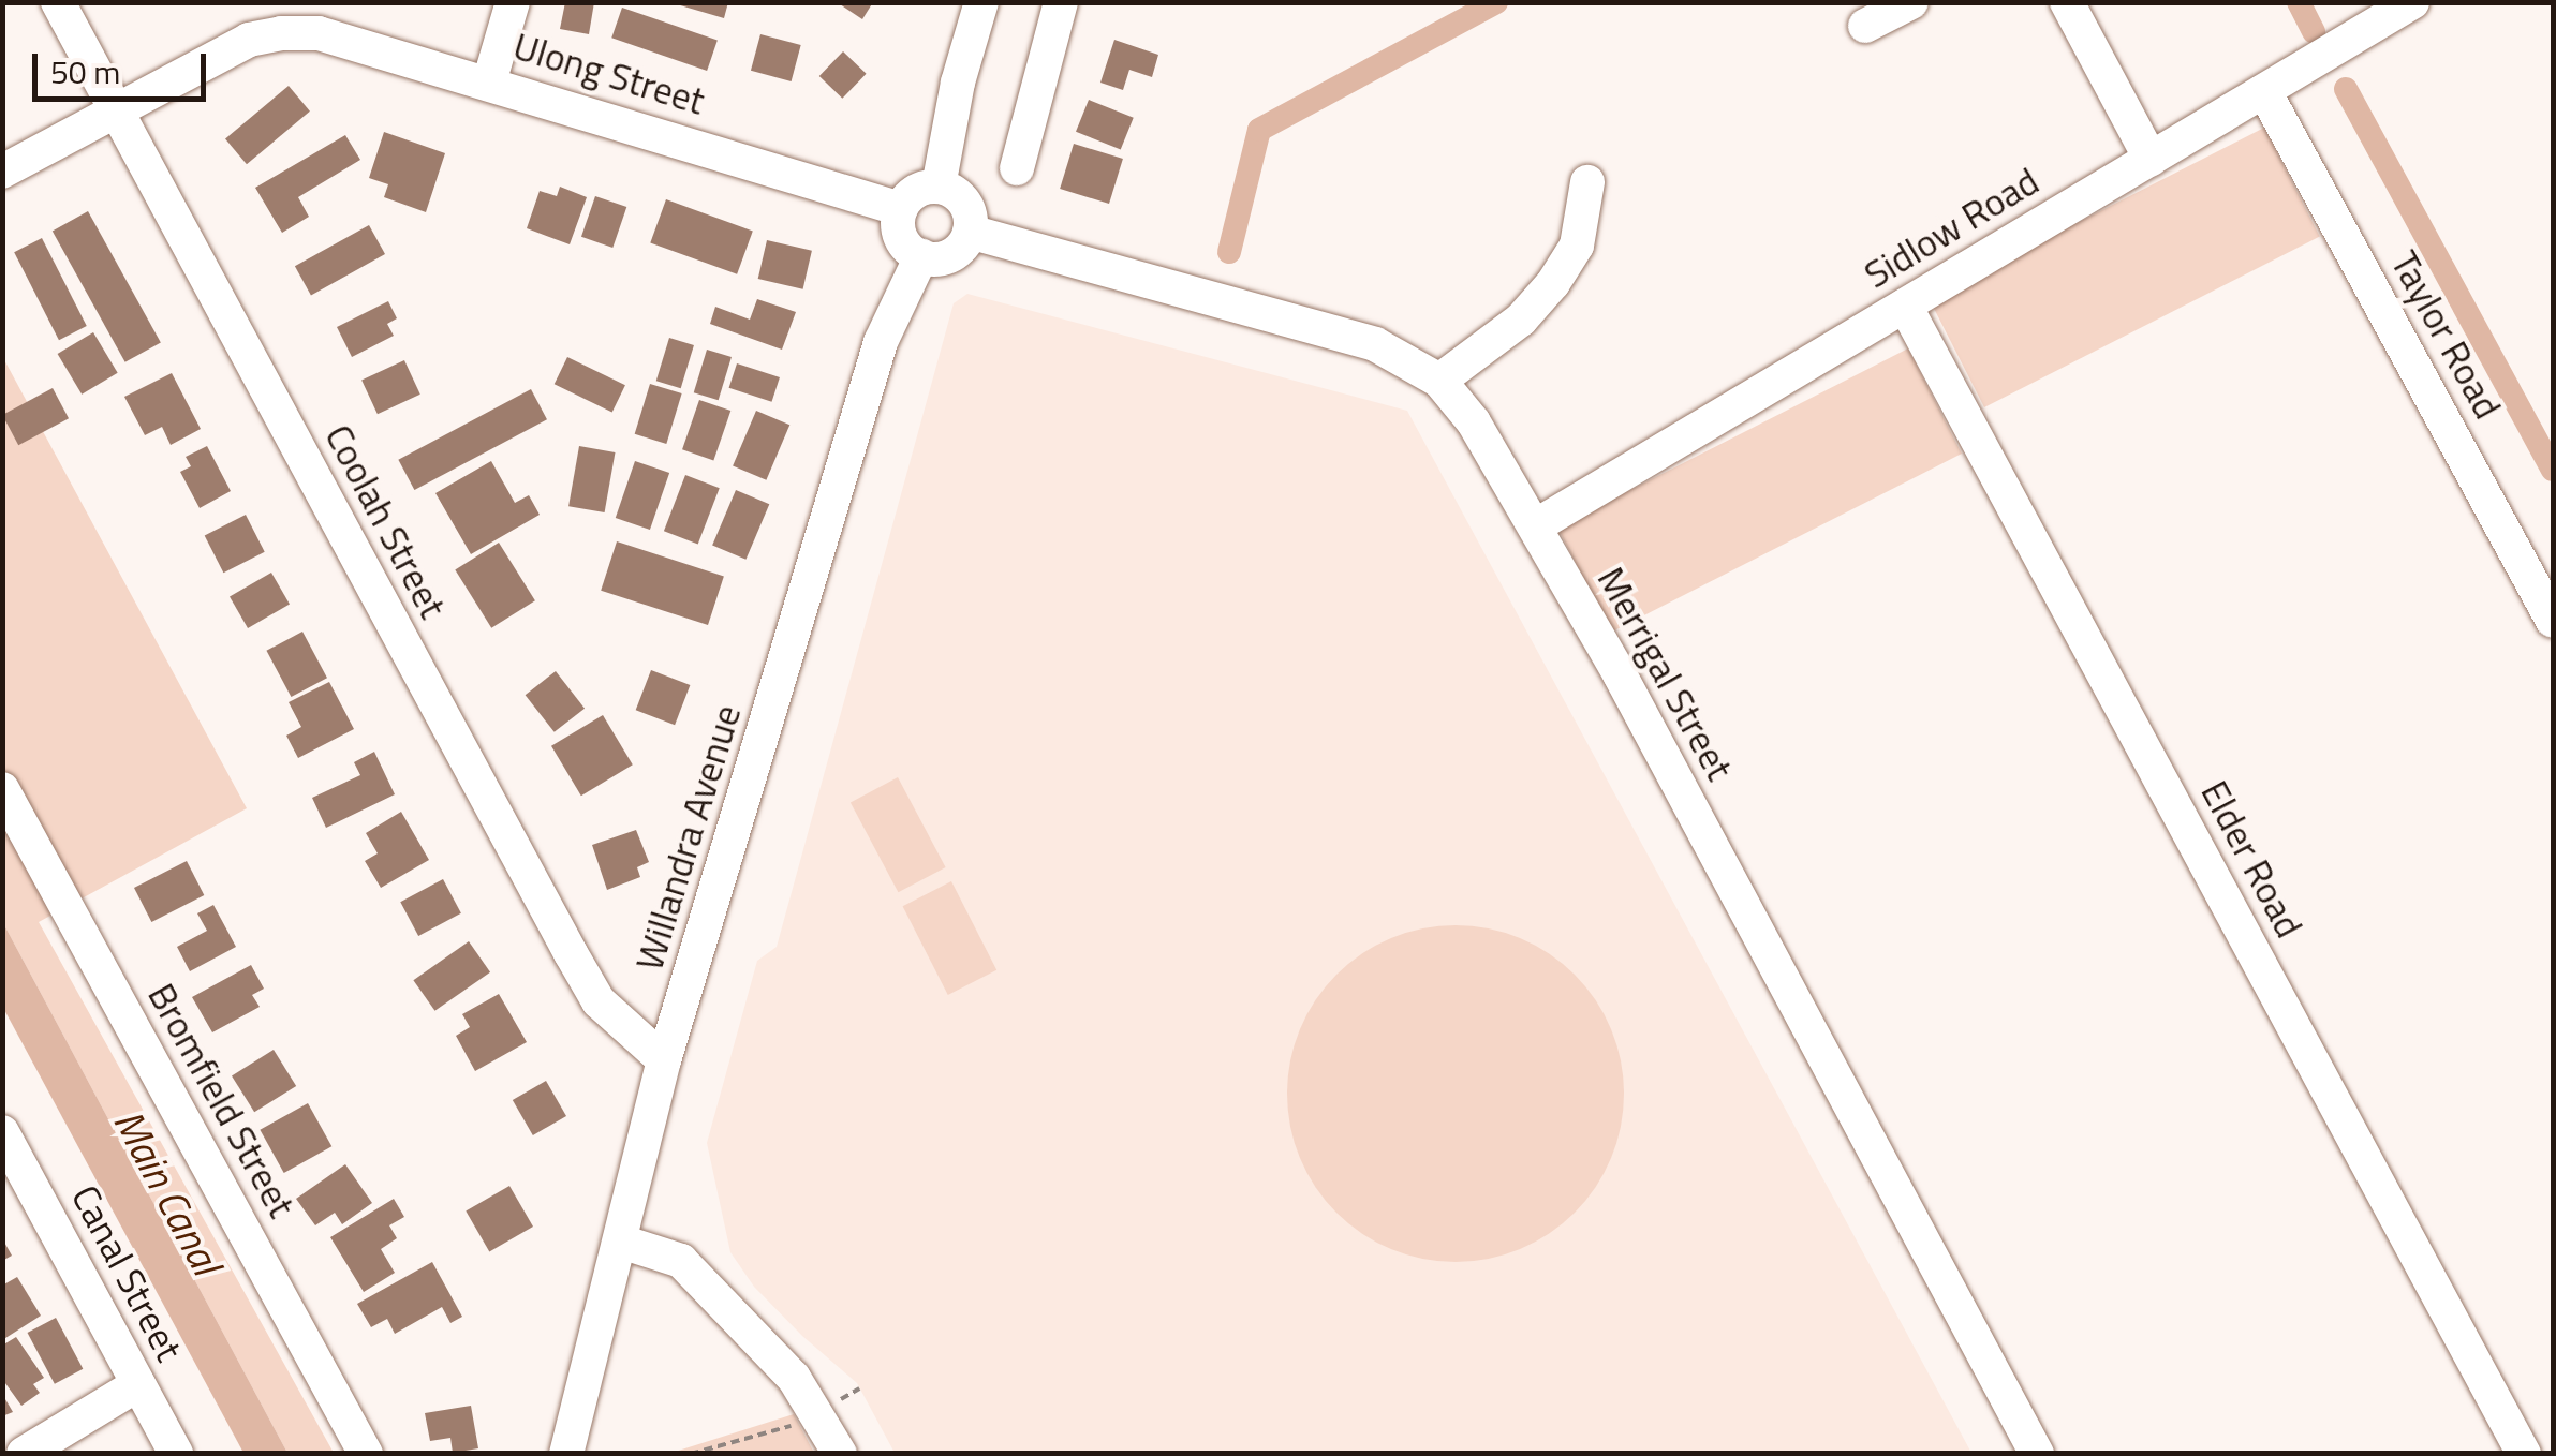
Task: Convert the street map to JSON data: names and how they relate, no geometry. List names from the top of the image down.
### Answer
{
  "streets": {
    "street": [
      "Ulong Street",
      "Sidlow Road",
      "Taylor Road",
      "Coolah Street",
      "Merrigal Street",
      "Willandra Avenue",
      "Elder Road",
      "Bromfield Street",
      "Canal Street"
    ]
  },
  "crossings": [
    ["Ulong Street", "Coolah Street"],
    ["Ulong Street", "Merrigal Street"],
    ["Ulong Street", "Willandra Avenue"],
    ["Sidlow Road", "Taylor Road"],
    ["Sidlow Road", "Merrigal Street"],
    ["Sidlow Road", "Elder Road"],
    ["Coolah Street", "Willandra Avenue"],
    ["Merrigal Street", "Willandra Avenue"]
  ],
  "water": ["Main Canal"],
  "scale_bar": "50 m"
}
